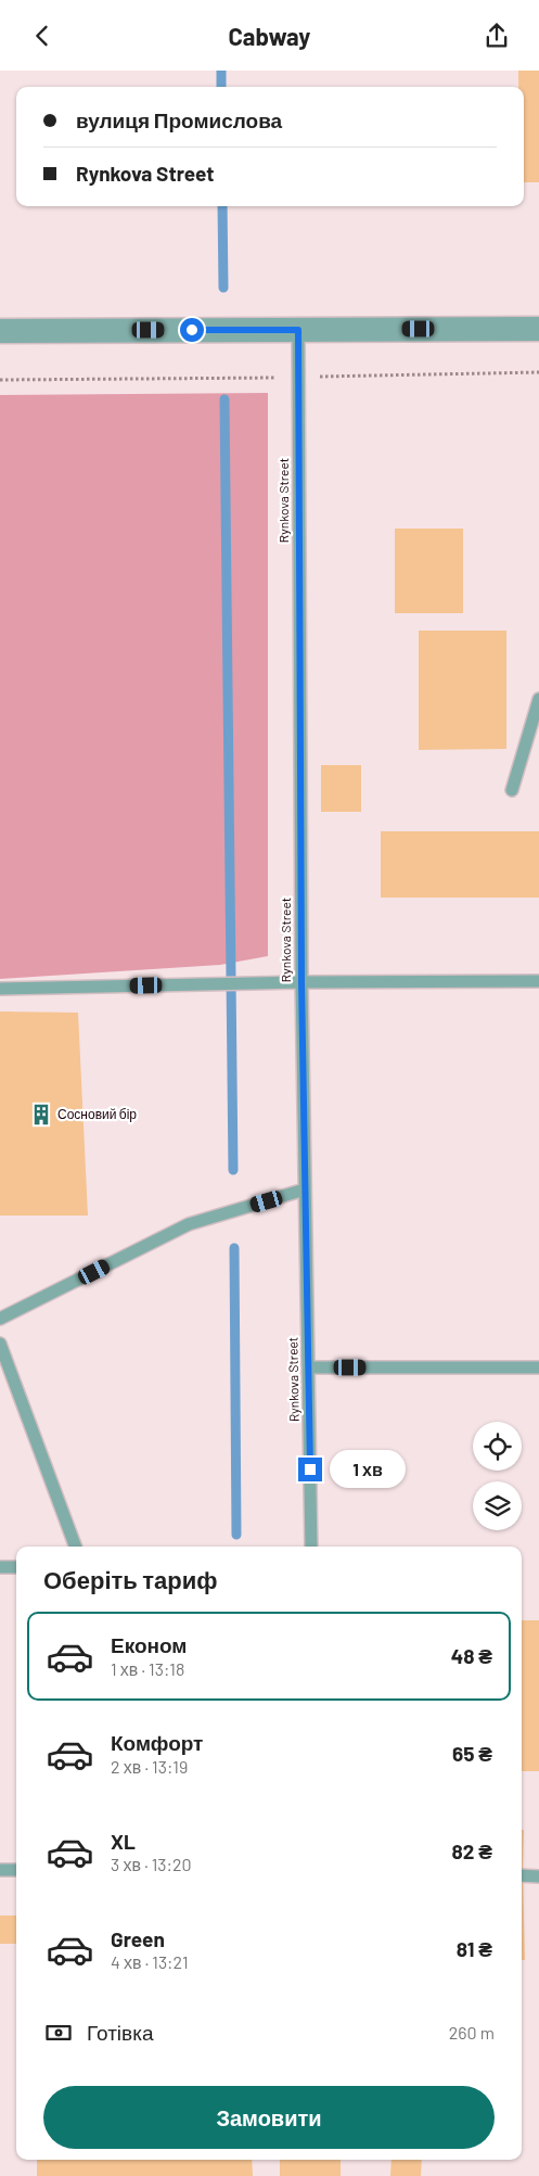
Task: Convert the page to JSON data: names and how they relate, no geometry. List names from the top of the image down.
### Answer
{
  "streets": {
    "lane": ["Rynkova Street"]
  },
  "places": {
    "building": ["Сосновий бір"]
  },
  "page": {
    "header": "Cabway",
    "banner": ["вулиця Промислова", "Rynkova Street"],
    "bubble": "1 хв",
    "heading": "Оберіть тариф",
    "list": [
      {
        "name": "Економ",
        "note": "1 хв · 13:18",
        "value": "48 ₴"
      },
      {
        "name": "Комфорт",
        "note": "2 хв · 13:19",
        "value": "65 ₴"
      },
      {
        "name": "XL",
        "note": "3 хв · 13:20",
        "value": "82 ₴"
      },
      {
        "name": "Green",
        "note": "4 хв · 13:21",
        "value": "81 ₴"
      }
    ],
    "pay": ["Готівка", "260 m"],
    "buttons": "Замовити"
  }
}
